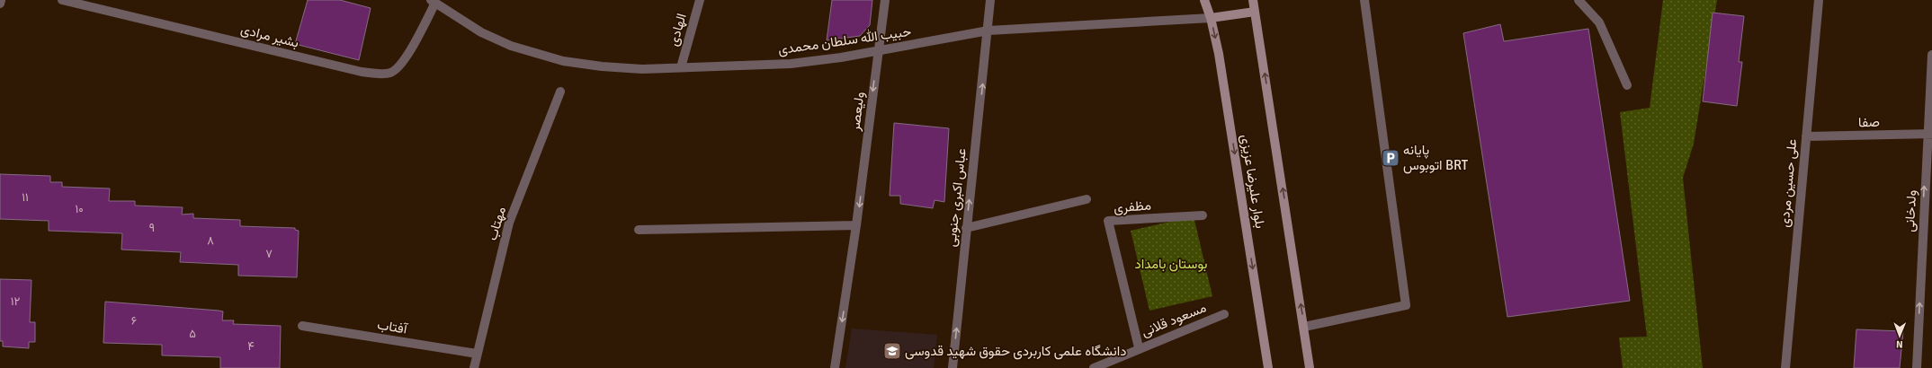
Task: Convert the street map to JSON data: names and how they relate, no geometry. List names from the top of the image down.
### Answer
{
  "streets": {
    "main road": ["بلوار علیرضا عزیزی"],
    "street": [
      "الهادی",
      "بشیر مرادی",
      "حبیب الله سلطان محمدی",
      "ولیعصر",
      "صفا",
      "علی حسین مردی",
      "عباس اکبری جنوبی",
      "مظفری",
      "ولدخانی",
      "مهتاب",
      "مسعود قلانی",
      "آفتاب"
    ]
  },
  "crossings": [
    ["الهادی", "حبیب الله سلطان محمدی"],
    ["بشیر مرادی", "حبیب الله سلطان محمدی"],
    ["حبیب الله سلطان محمدی", "ولیعصر"],
    ["حبیب الله سلطان محمدی", "بلوار علیرضا عزیزی"],
    ["حبیب الله سلطان محمدی", "عباس اکبری جنوبی"],
    ["صفا", "علی حسین مردی"],
    ["صفا", "ولدخانی"],
    ["مظفری", "مسعود قلانی"],
    ["مهتاب", "آفتاب"]
  ],
  "one_way": ["ولیعصر", "عباس اکبری جنوبی", "ولدخانی"],
  "parks": ["بوستان بامداد"],
  "places": {
    "parking": ["پایانه اتوبوس BRT"],
    "school or university": ["دانشگاه علمی کاربردی حقوق شهید قدوسی"]
  },
  "house_numbers": [
    "۱۱",
    "۱۰",
    "۹",
    "۸",
    "۷",
    "۱۲",
    "۶",
    "۵",
    "۴"
  ],
  "north": "bottom"
}
